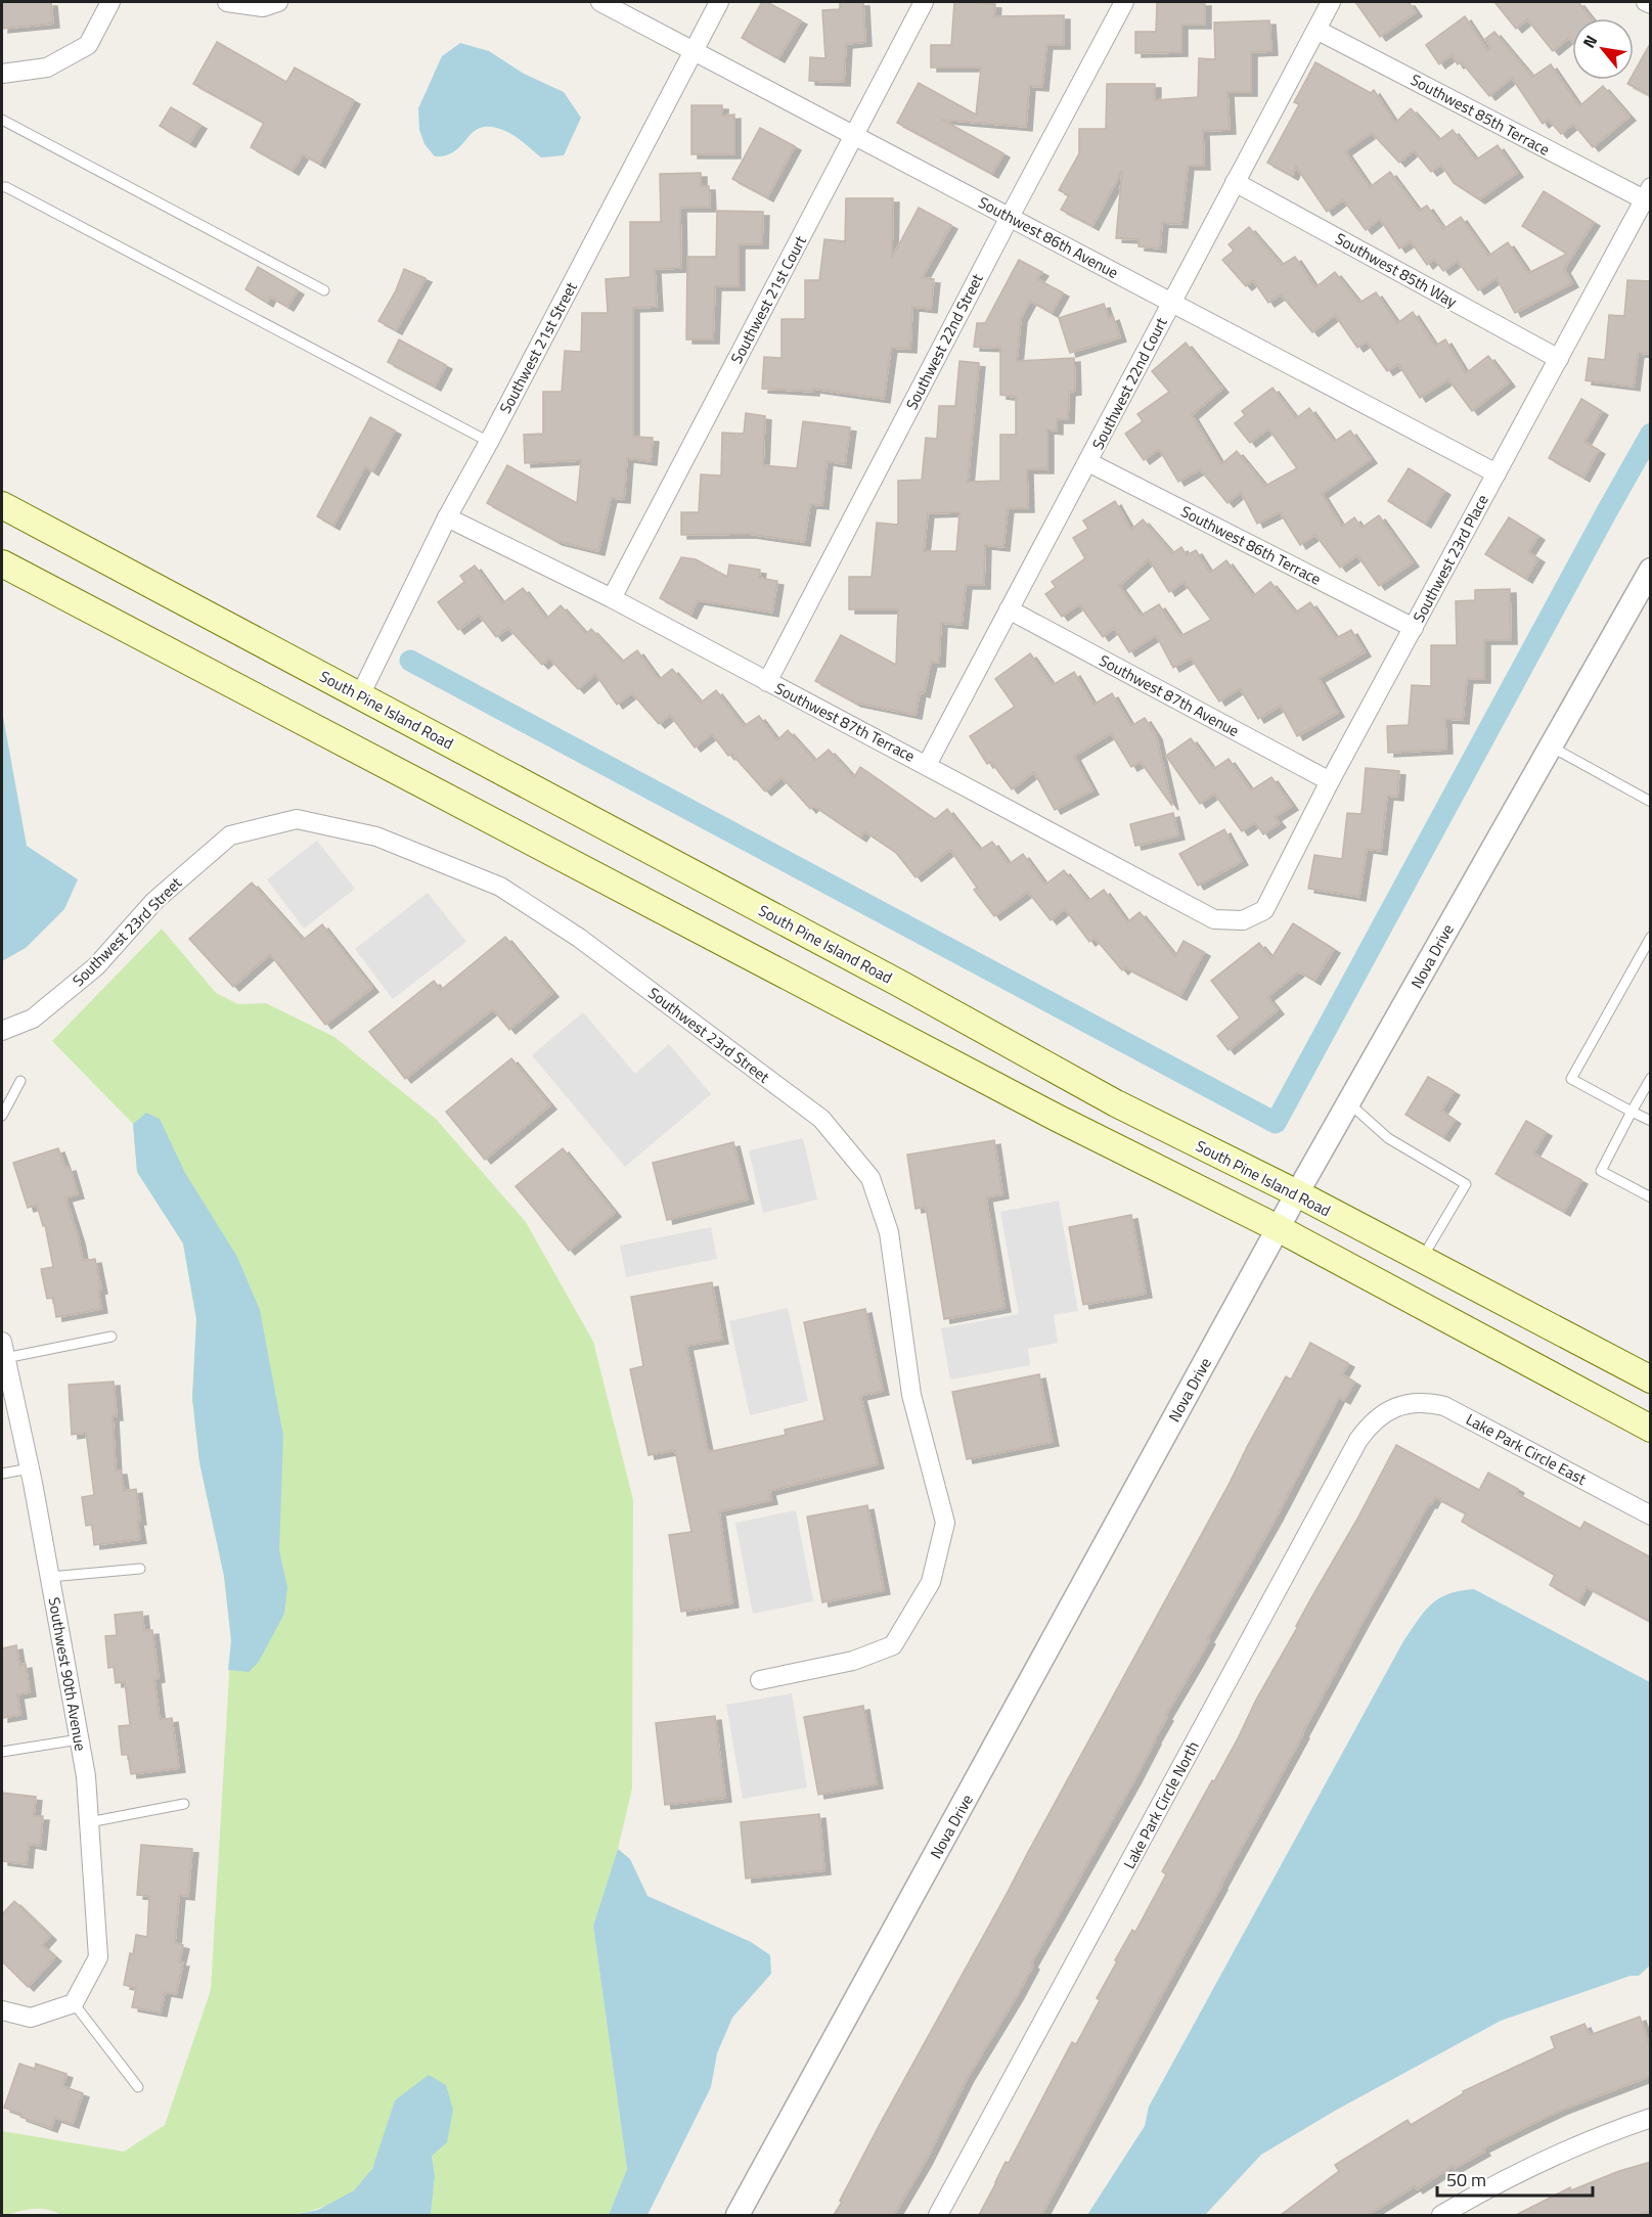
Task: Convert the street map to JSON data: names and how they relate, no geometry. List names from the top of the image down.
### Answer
{
  "streets": {
    "main road": ["South Pine Island Road"],
    "street": [
      "Southwest 85th Terrace",
      "Southwest 86th Avenue",
      "Southwest 85th Way",
      "Southwest 21st Court",
      "Southwest 22nd Street",
      "Southwest 21st Street",
      "Southwest 22nd Court",
      "Southwest 86th Terrace",
      "Southwest 23rd Place",
      "Southwest 87th Avenue",
      "Southwest 87th Terrace",
      "Southwest 23rd Street",
      "Nova Drive",
      "Lake Park Circle East",
      "Southwest 90th Avenue",
      "Lake Park Circle North"
    ]
  },
  "crossings": [
    ["Southwest 85th Terrace", "Southwest 22nd Court"],
    ["Southwest 85th Terrace", "Southwest 23rd Place"],
    ["Southwest 86th Avenue", "Southwest 21st Court"],
    ["Southwest 86th Avenue", "Southwest 22nd Street"],
    ["Southwest 86th Avenue", "Southwest 21st Street"],
    ["Southwest 86th Avenue", "Southwest 22nd Court"],
    ["Southwest 86th Avenue", "Southwest 23rd Place"],
    ["Southwest 85th Way", "Southwest 22nd Court"],
    ["Southwest 85th Way", "Southwest 23rd Place"],
    ["Southwest 21st Court", "Southwest 87th Terrace"],
    ["Southwest 22nd Street", "Southwest 87th Terrace"],
    ["Southwest 21st Street", "South Pine Island Road"],
    ["Southwest 21st Street", "Southwest 87th Terrace"],
    ["Southwest 22nd Court", "Southwest 86th Terrace"],
    ["Southwest 22nd Court", "Southwest 87th Avenue"],
    ["Southwest 22nd Court", "Southwest 87th Terrace"],
    ["Southwest 86th Terrace", "Southwest 23rd Place"],
    ["Southwest 23rd Place", "Southwest 87th Avenue"],
    ["Southwest 23rd Place", "Southwest 87th Terrace"],
    ["South Pine Island Road", "Nova Drive"],
    ["Lake Park Circle East", "Lake Park Circle North"]
  ],
  "scale_bar": "50 m",
  "north": "top left"
}
